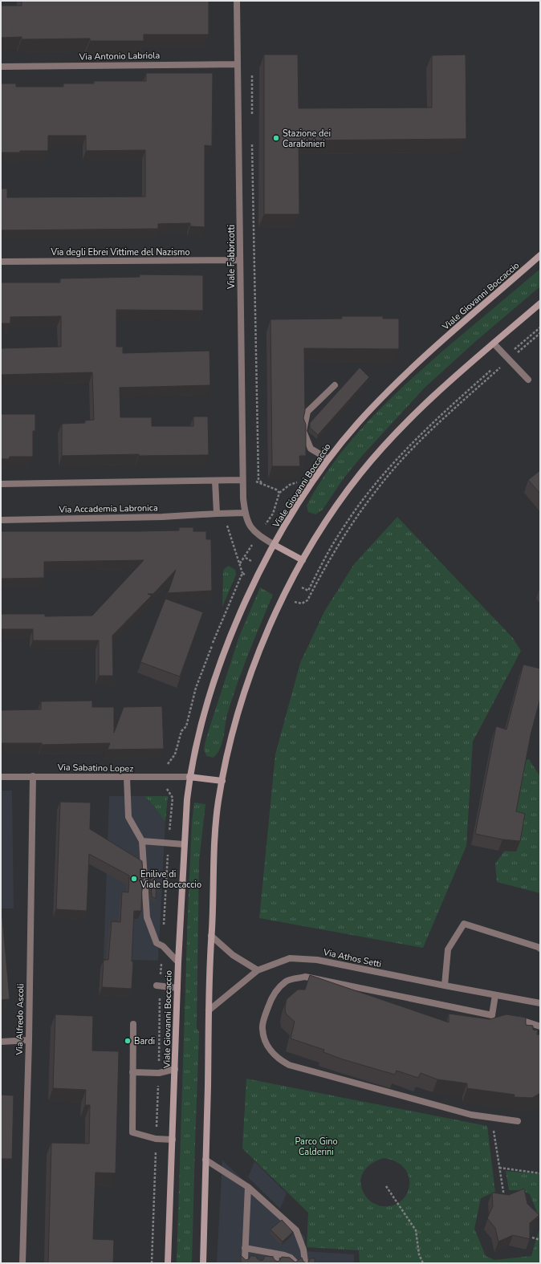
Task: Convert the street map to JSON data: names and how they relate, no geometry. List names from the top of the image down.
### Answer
{
  "streets": {
    "main road": ["Viale Giovanni Boccaccio"],
    "street": [
      "Via Antonio Labriola",
      "Via degli Ebrei Vittime del Nazismo",
      "Viale Fabbricotti",
      "Via Accademia Labronica",
      "Via Sabatino Lopez",
      "Via Athos Setti",
      "Via Alfredo Ascoli"
    ]
  },
  "crossings": [
    ["Via Antonio Labriola", "Viale Fabbricotti"],
    ["Via degli Ebrei Vittime del Nazismo", "Viale Fabbricotti"],
    ["Viale Fabbricotti", "Viale Giovanni Boccaccio"],
    ["Viale Fabbricotti", "Via Accademia Labronica"],
    ["Viale Giovanni Boccaccio", "Via Sabatino Lopez"],
    ["Via Sabatino Lopez", "Via Alfredo Ascoli"]
  ],
  "parks": ["Parco Gino Calderini"],
  "places": ["Stazione dei Carabinieri", "Enilive di Viale Boccaccio", "Bardi"]
}
